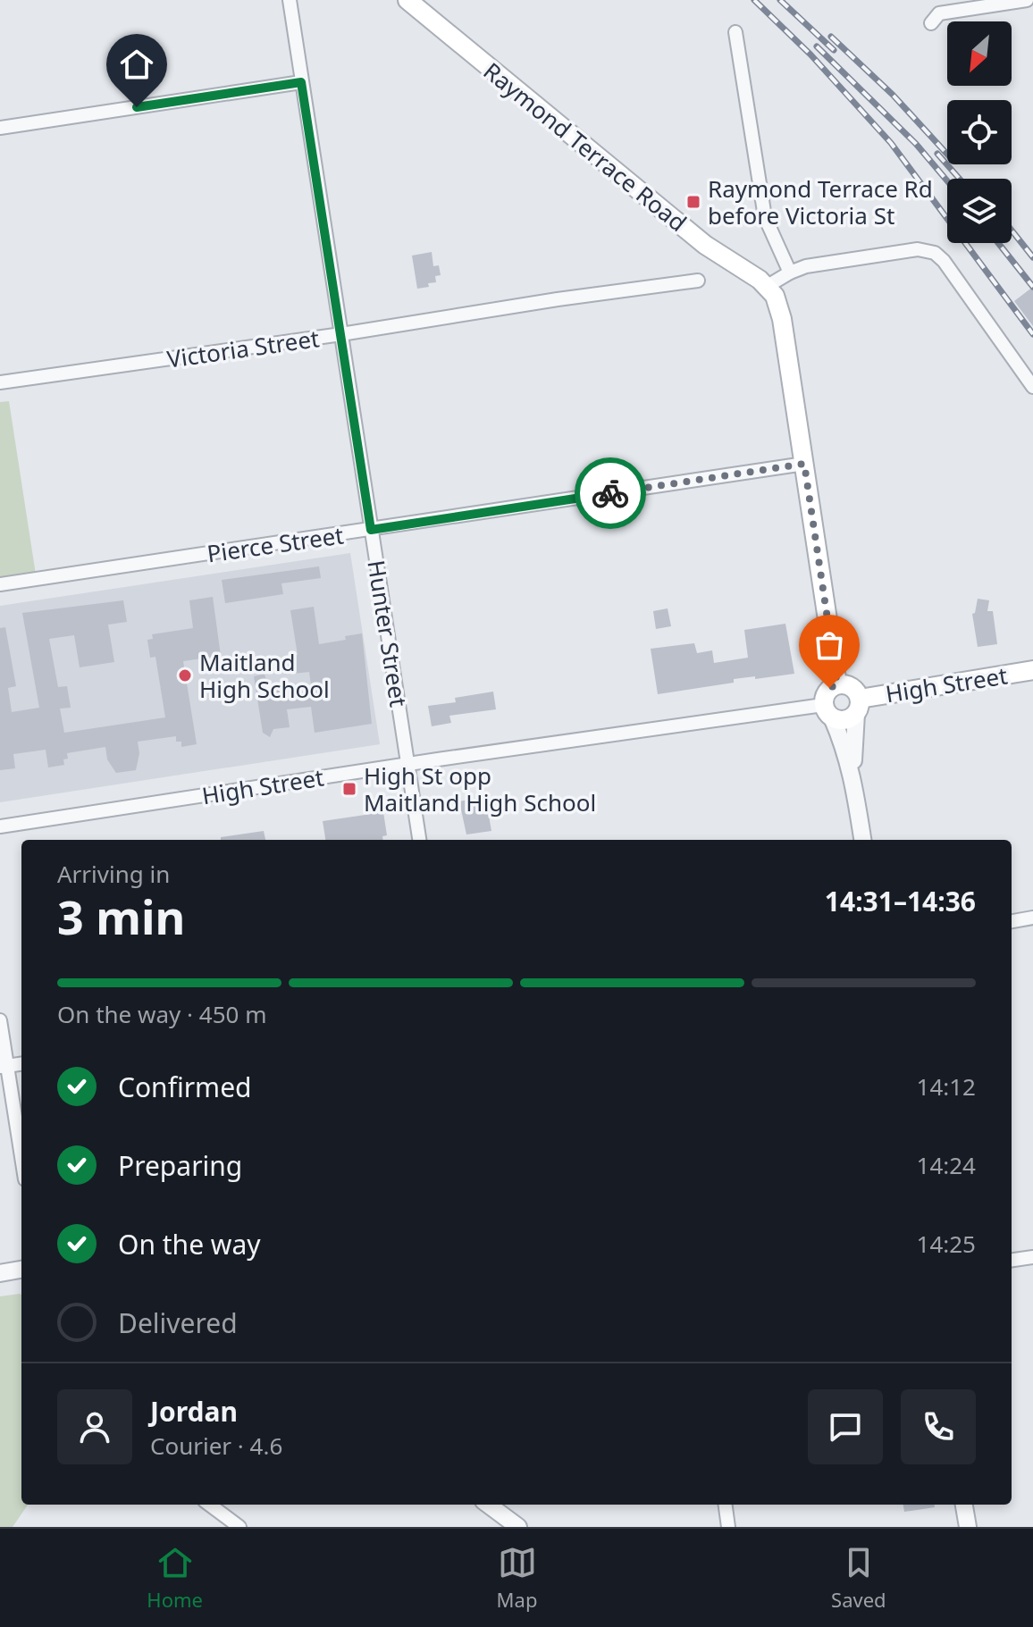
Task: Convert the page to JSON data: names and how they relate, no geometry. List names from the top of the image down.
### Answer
{
  "streets": {
    "main road": ["Raymond Terrace Road", "High Street"],
    "street": ["Victoria Street", "Pierce Street", "Hunter Street"]
  },
  "crossings": [
    ["Victoria Street", "Hunter Street"],
    ["Pierce Street", "Hunter Street"],
    ["Hunter Street", "High Street"]
  ],
  "places": {
    "transit": ["Raymond Terrace Rd before Victoria St", "High St opp Maitland High School"],
    "other": ["Maitland High School"]
  },
  "north": "bottom left",
  "page": {
    "heading": ["3 min", "Arriving in", "14:31–14:36"],
    "panel": ["Jordan", "Courier · 4.6"],
    "bar": "On the way · 450 m",
    "list": [
      ["Confirmed", "14:12"],
      ["Preparing", "14:24"],
      ["On the way", "14:25"],
      "Delivered"
    ],
    "tabs": ["Home", "Map", "Saved"]
  }
}
